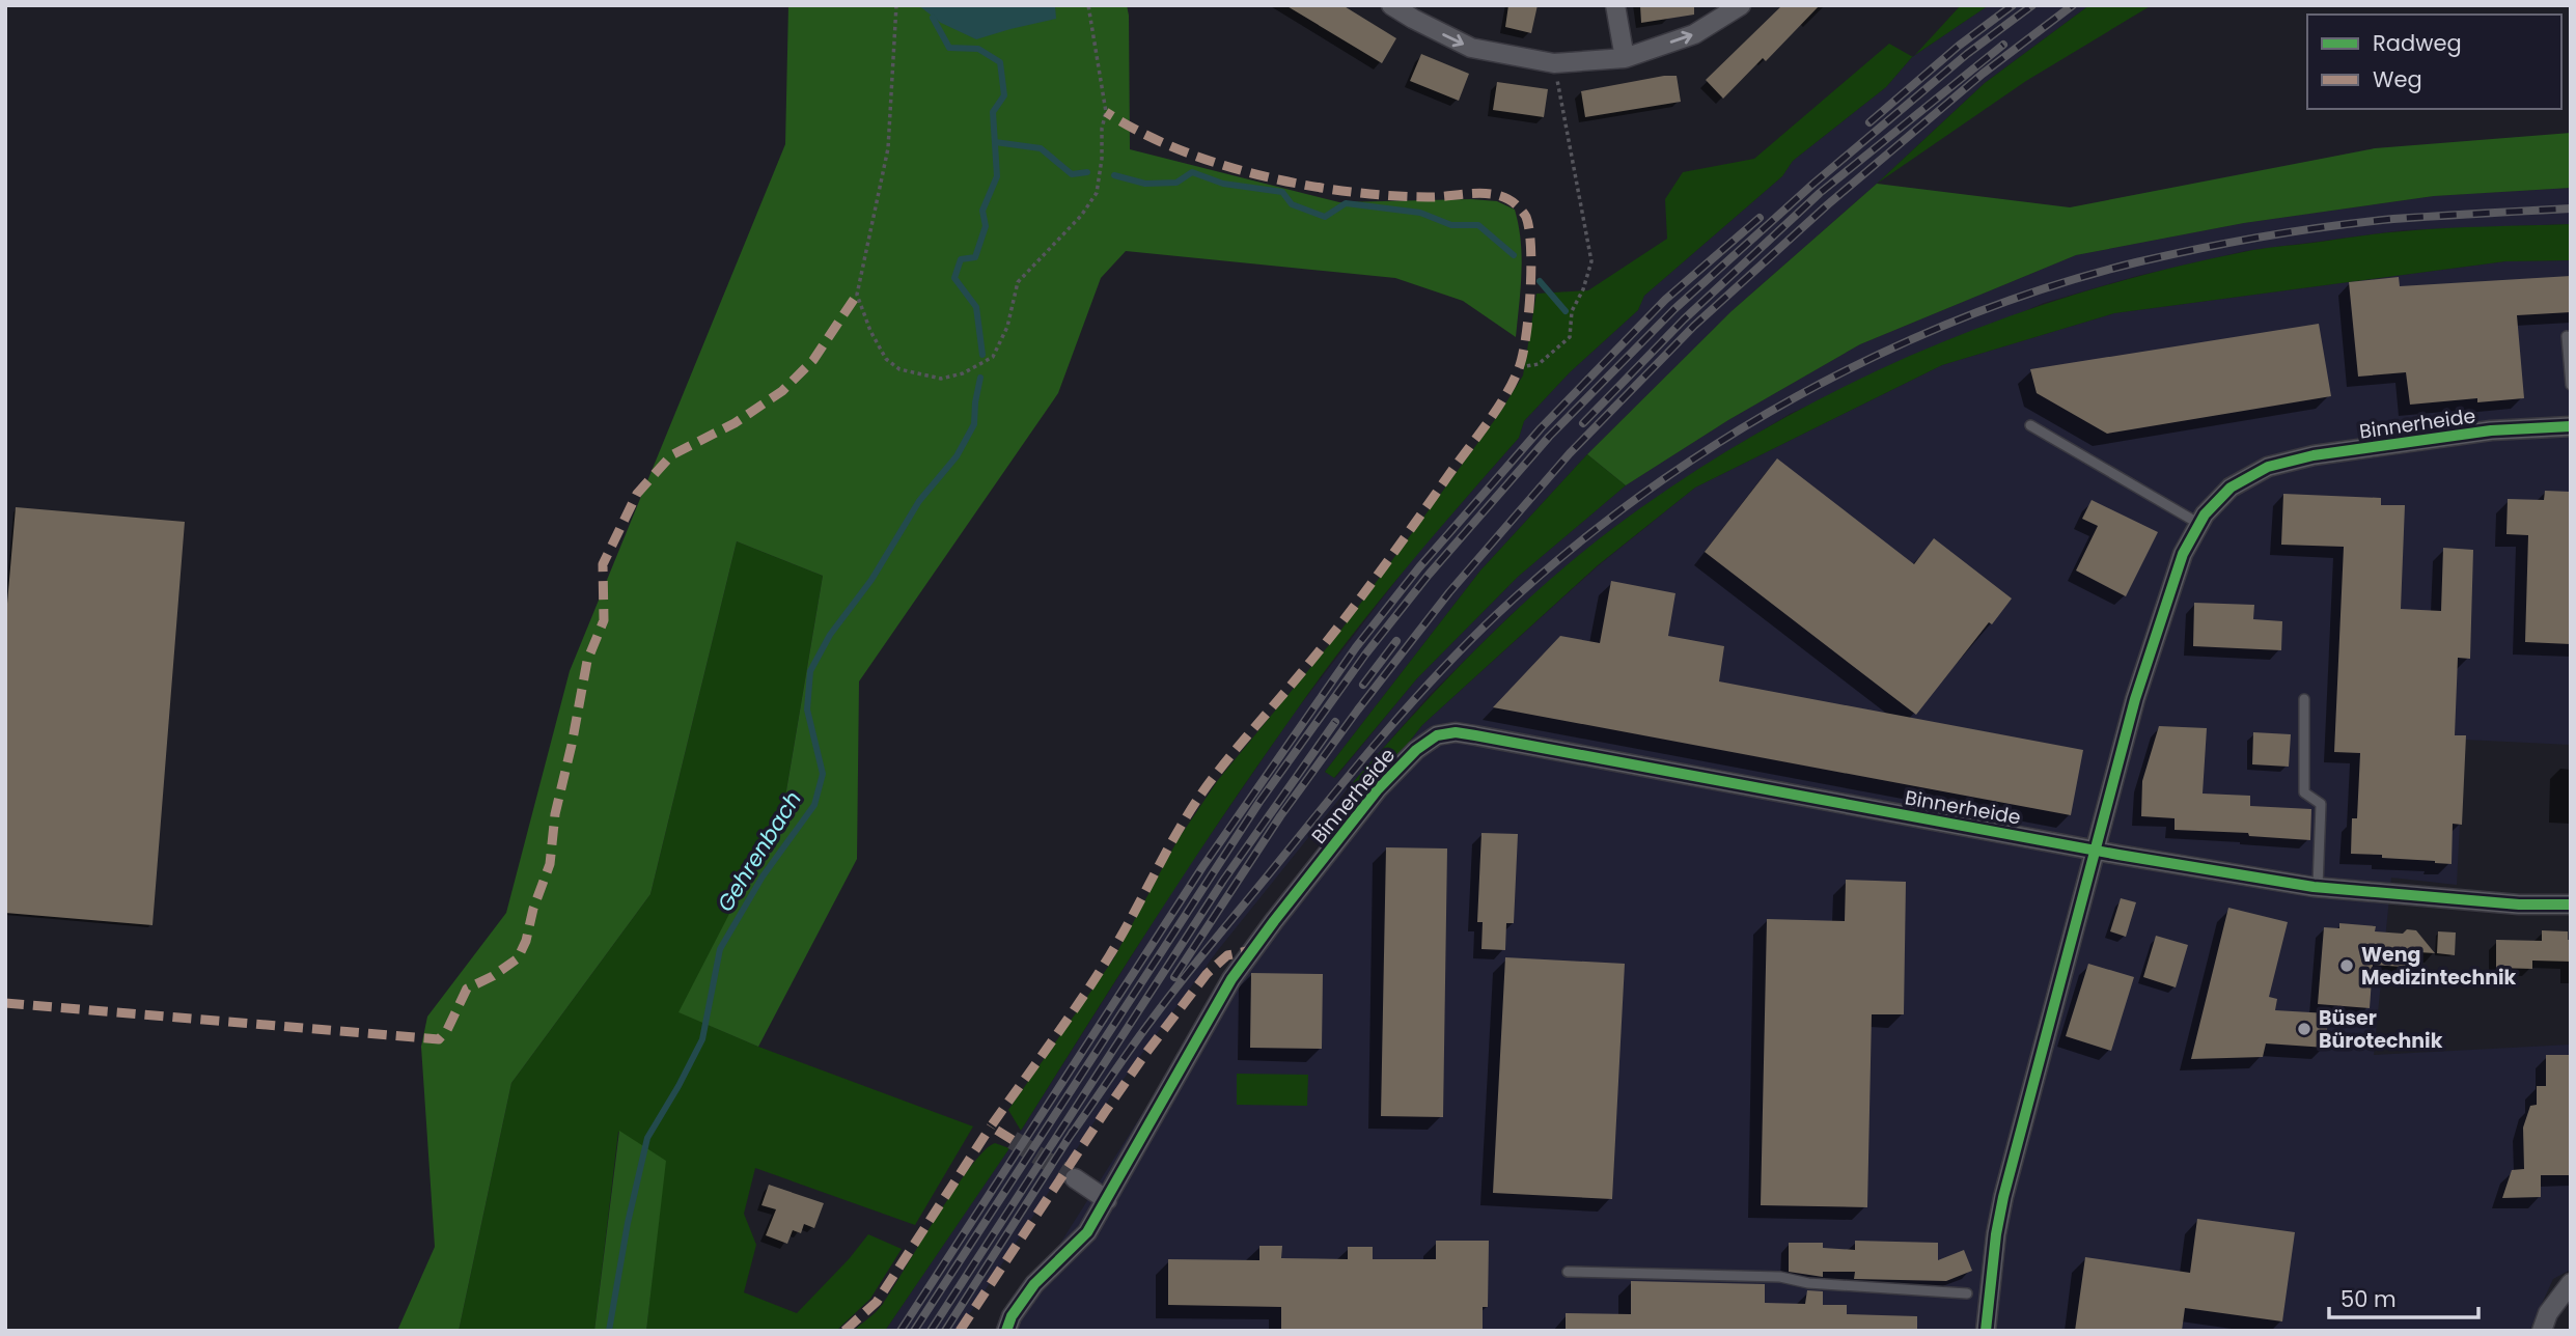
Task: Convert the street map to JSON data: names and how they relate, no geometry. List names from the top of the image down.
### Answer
{
  "streets": {
    "street": ["Binnerheide"]
  },
  "water": ["Gehrenbach"],
  "places": ["Weng Medizintechnik", "Büser Bürotechnik"],
  "legend": ["Radweg", "Weg"],
  "scale_bar": "50 m"
}
